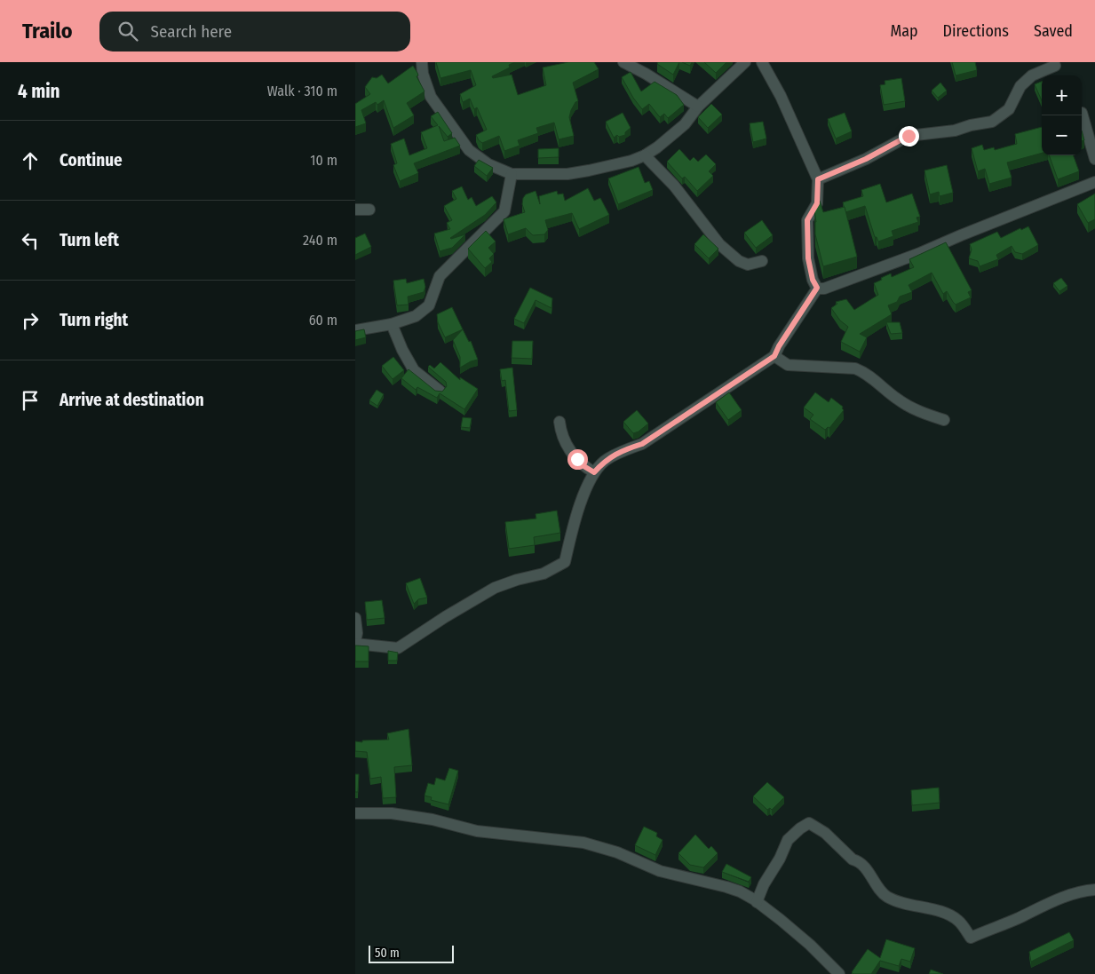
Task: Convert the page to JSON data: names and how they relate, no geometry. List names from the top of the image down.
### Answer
{
  "scale_bar": "50 m",
  "page": {
    "header": "Trailo",
    "search": "Search here",
    "nav": ["Map", "Directions", "Saved"],
    "heading": ["4 min", "Walk · 310 m"],
    "map_buttons": ["+", "−"],
    "list": [
      ["Continue", "10 m"],
      ["Turn left", "240 m"],
      ["Turn right", "60 m"],
      "Arrive at destination"
    ],
    "scale": "50 m"
  }
}
